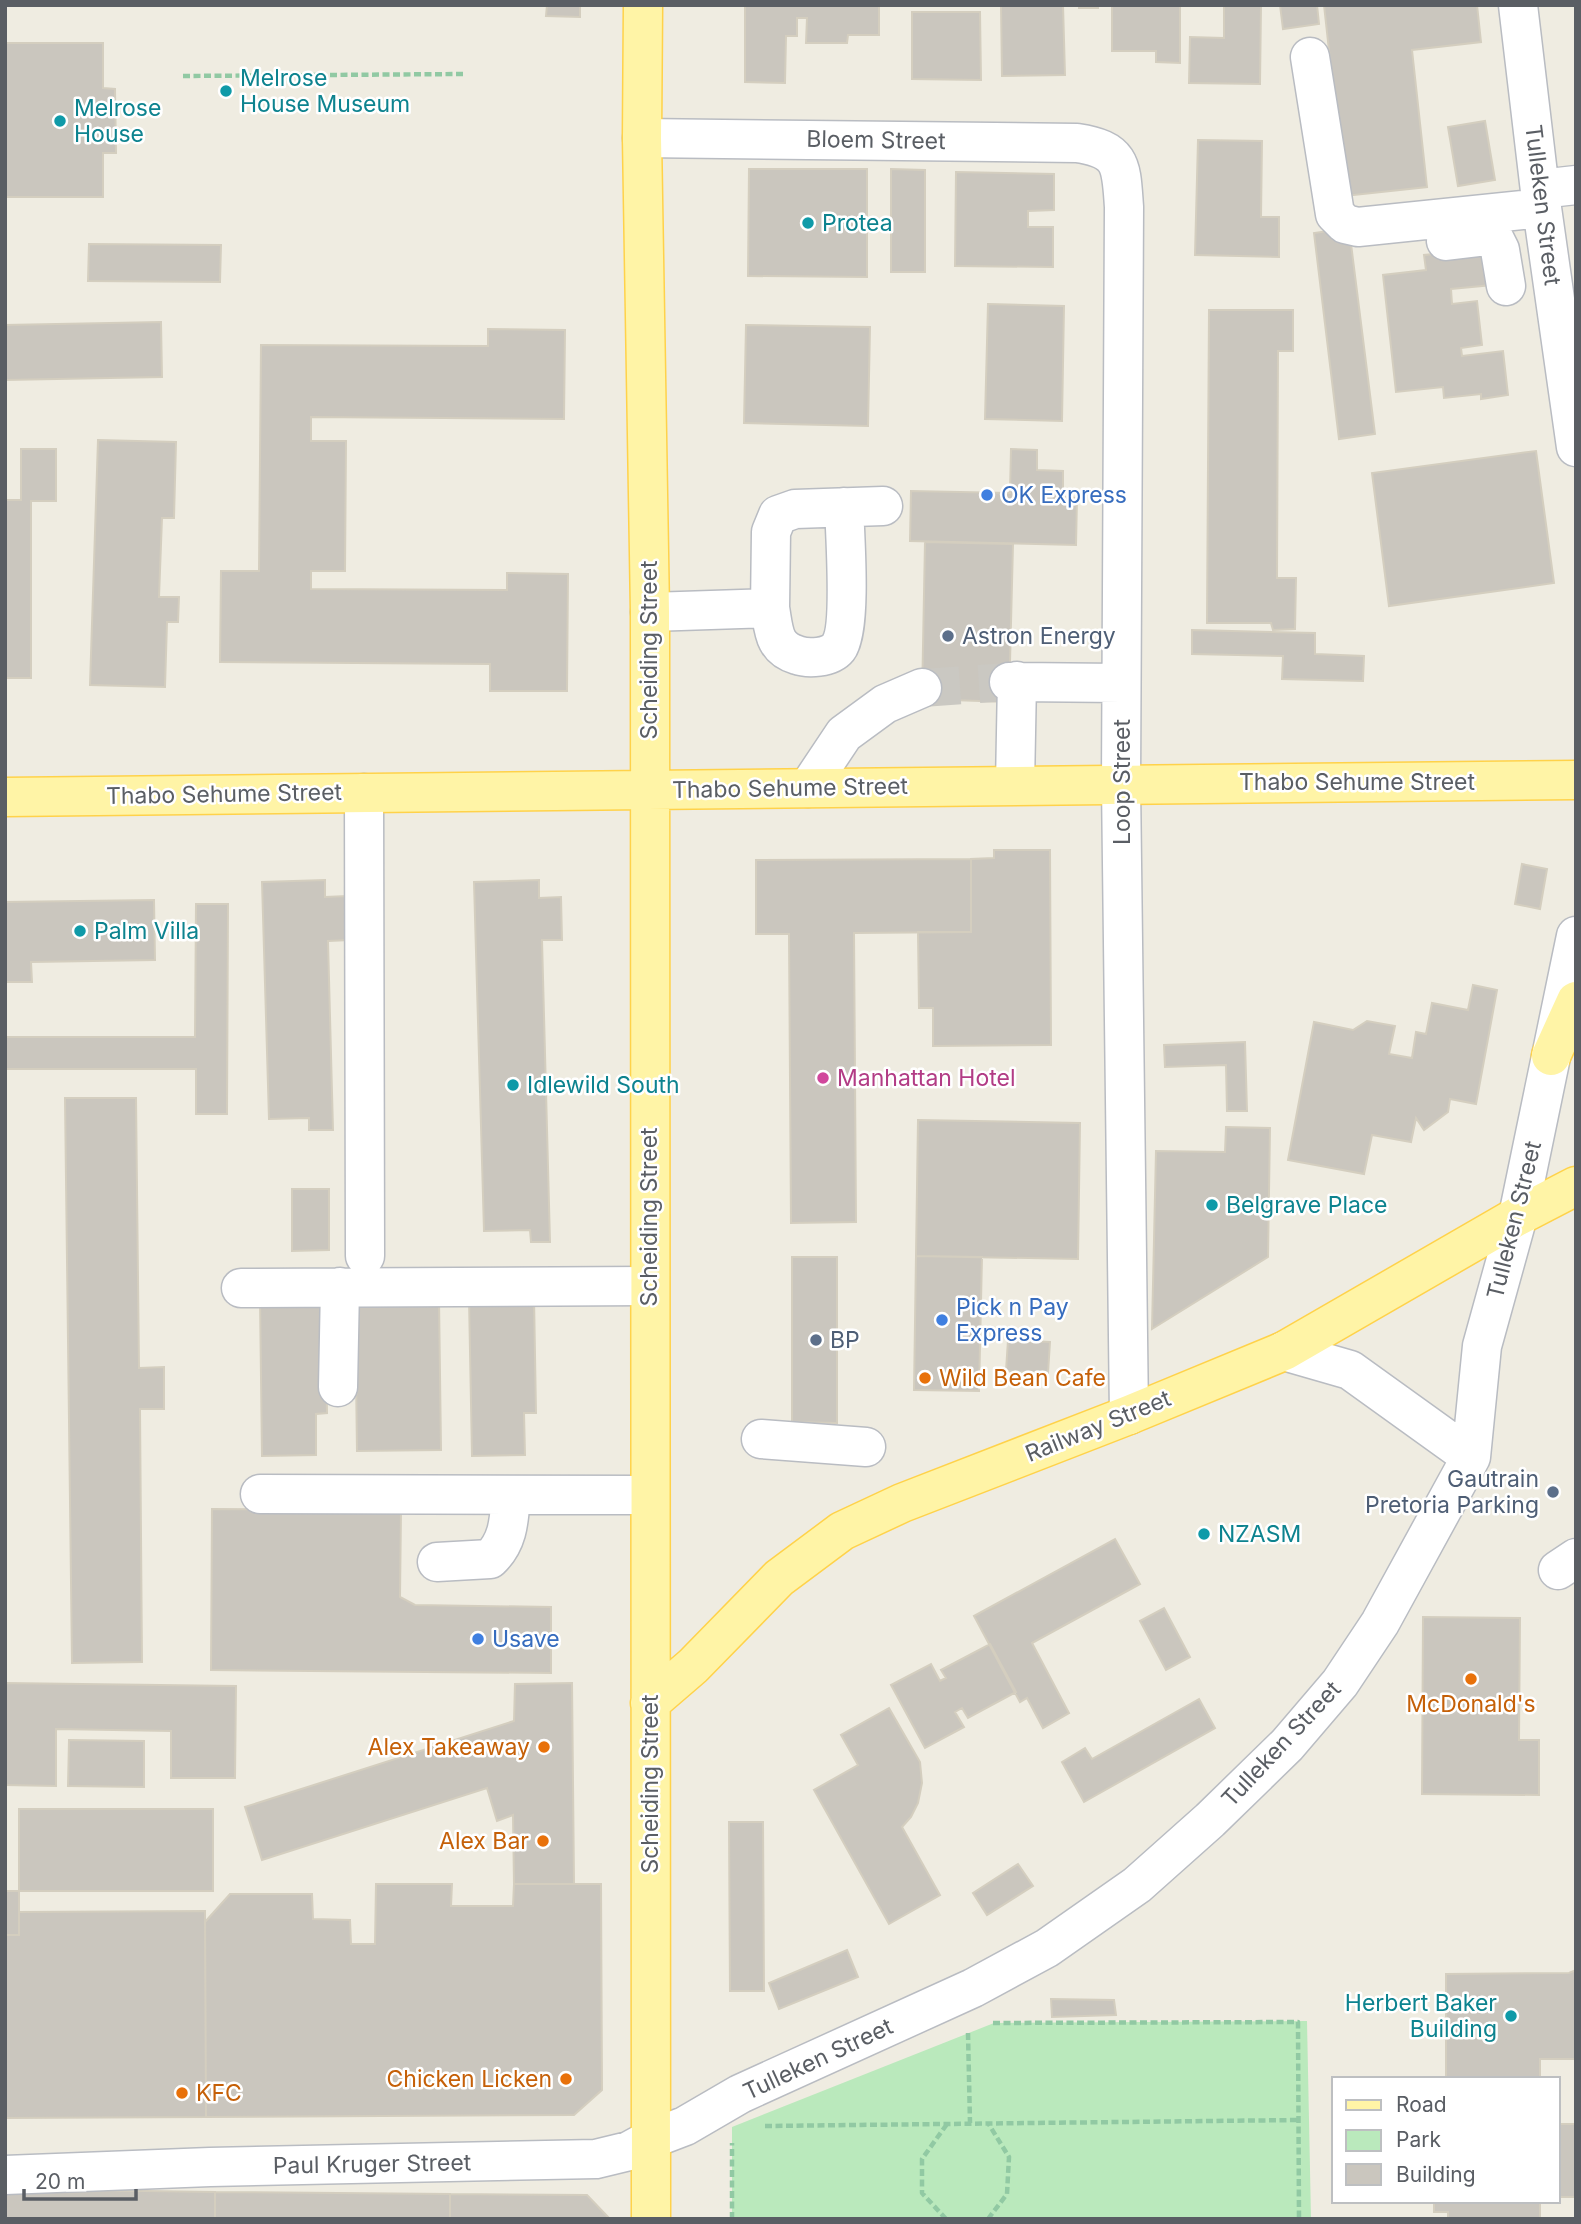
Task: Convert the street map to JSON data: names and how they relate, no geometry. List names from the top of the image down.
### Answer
{
  "streets": {
    "main road": ["Scheiding Street", "Thabo Sehume Street", "Railway Street"],
    "street": [
      "Bloem Street",
      "Tulleken Street",
      "Loop Street",
      "Paul Kruger Street"
    ]
  },
  "crossings": [
    ["Bloem Street", "Scheiding Street"],
    ["Bloem Street", "Loop Street"],
    ["Tulleken Street", "Scheiding Street"],
    ["Tulleken Street", "Railway Street"],
    ["Tulleken Street", "Paul Kruger Street"],
    ["Scheiding Street", "Thabo Sehume Street"],
    ["Scheiding Street", "Railway Street"],
    ["Scheiding Street", "Paul Kruger Street"],
    ["Loop Street", "Thabo Sehume Street"],
    ["Loop Street", "Railway Street"]
  ],
  "places": [
    "Melrose House Museum",
    "Melrose House",
    "Protea",
    "OK Express",
    "Astron Energy",
    "Palm Villa",
    "Manhattan Hotel",
    "Idlewild South",
    "Belgrave Place",
    "Pick n Pay Express",
    "BP",
    "Wild Bean Cafe",
    "Gautrain Pretoria Parking",
    "NZASM",
    "Usave",
    "McDonald's",
    "Alex Takeaway",
    "Alex Bar",
    "Herbert Baker Building",
    "Chicken Licken",
    "KFC"
  ],
  "legend": ["Road", "Park", "Building"],
  "scale_bar": "20 m"
}
